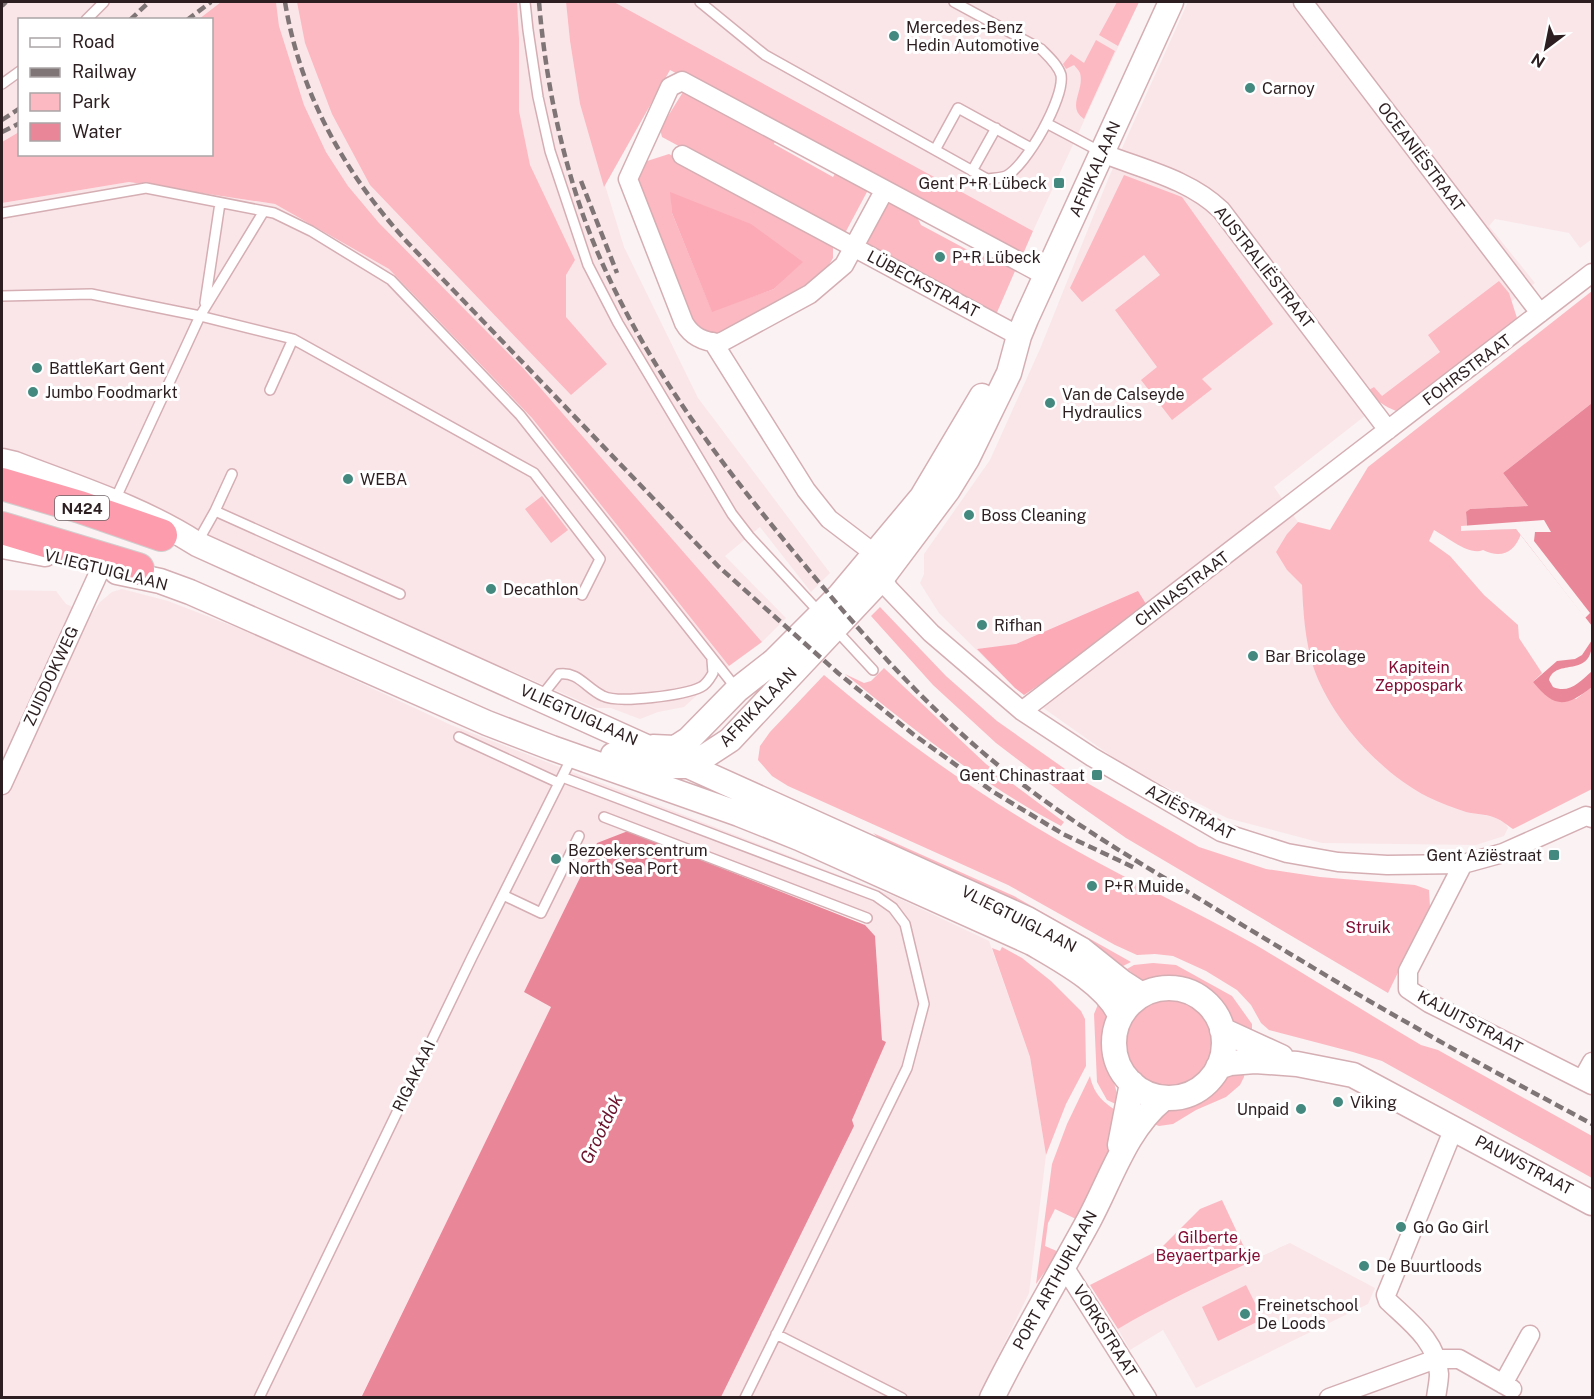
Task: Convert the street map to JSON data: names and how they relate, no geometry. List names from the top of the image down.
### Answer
{
  "streets": {
    "highway": ["N424"],
    "main road": [
      "AFRIKALAAN",
      "VLIEGTUIGLAAN",
      "PAUWSTRAAT",
      "PORT ARTHURLAAN"
    ],
    "street": [
      "OCEANIËSTRAAT",
      "AUSTRALIËSTRAAT",
      "LÜBECKSTRAAT",
      "FOHRSTRAAT",
      "CHINASTRAAT",
      "ZUIDDOKWEG",
      "AZIËSTRAAT",
      "KAJUITSTRAAT",
      "VORKSTRAAT"
    ],
    "lane": ["RIGAKAAI"]
  },
  "crossings": [
    ["OCEANIËSTRAAT", "FOHRSTRAAT"],
    ["AFRIKALAAN", "AUSTRALIËSTRAAT"],
    ["AFRIKALAAN", "LÜBECKSTRAAT"],
    ["AFRIKALAAN", "N424"],
    ["AFRIKALAAN", "VLIEGTUIGLAAN"],
    ["AFRIKALAAN", "AZIËSTRAAT"],
    ["AUSTRALIËSTRAAT", "FOHRSTRAAT"],
    ["FOHRSTRAAT", "CHINASTRAAT"],
    ["N424", "VLIEGTUIGLAAN"],
    ["VLIEGTUIGLAAN", "ZUIDDOKWEG"],
    ["VLIEGTUIGLAAN", "RIGAKAAI"],
    ["VLIEGTUIGLAAN", "PORT ARTHURLAAN"],
    ["CHINASTRAAT", "AZIËSTRAAT"],
    ["AZIËSTRAAT", "KAJUITSTRAAT"],
    ["PORT ARTHURLAAN", "VORKSTRAAT"]
  ],
  "water": ["Grootdok"],
  "parks": ["Kapitein Zeppospark", "Struik", "Gilberte Beyaertparkje"],
  "places": {
    "other": [
      "Mercedes-Benz Hedin Automotive",
      "Carnoy",
      "P+R Lübeck",
      "BattleKart Gent",
      "Jumbo Foodmarkt",
      "Van de Calseyde Hydraulics",
      "WEBA",
      "Boss Cleaning",
      "Decathlon",
      "Rifhan",
      "Bar Bricolage",
      "Bezoekerscentrum North Sea Port",
      "P+R Muide",
      "Viking",
      "Unpaid",
      "Go Go Girl",
      "De Buurtloods",
      "Freinetschool De Loods"
    ],
    "transit": ["Gent P+R Lübeck", "Gent Chinastraat", "Gent Aziëstraat"]
  },
  "legend": [
    "Road",
    "Railway",
    "Park",
    "Water"
  ],
  "north": "bottom left"
}
